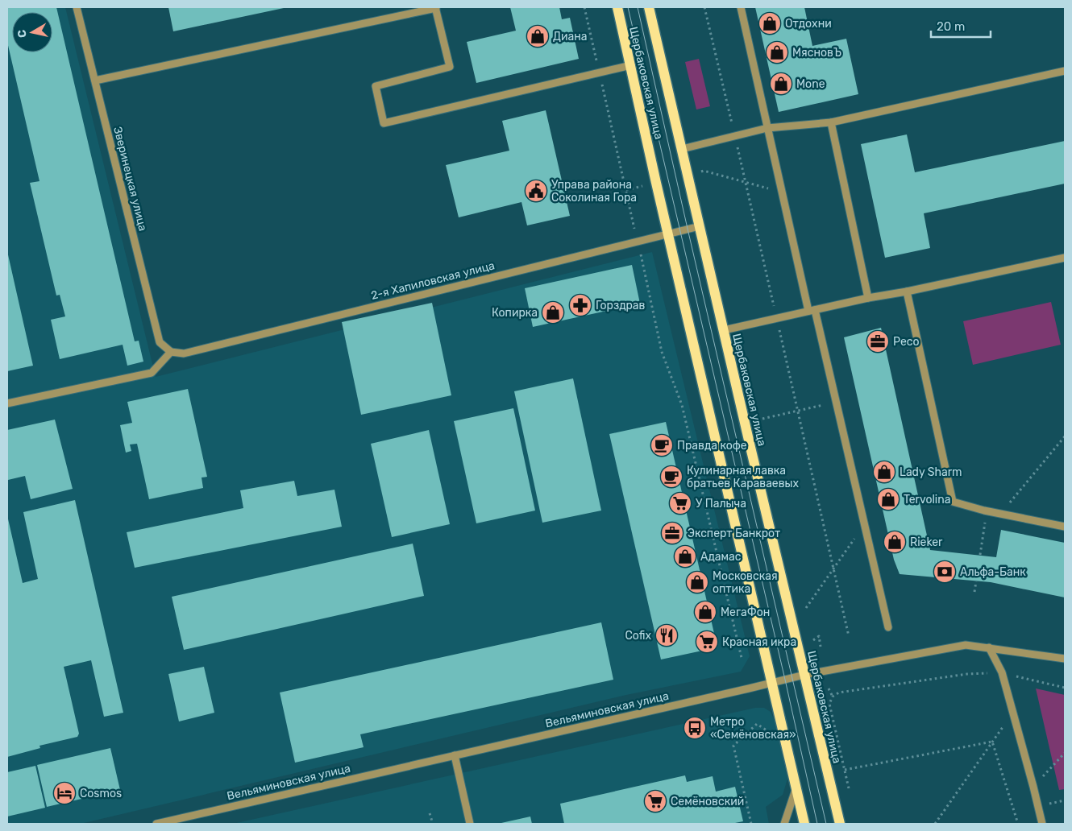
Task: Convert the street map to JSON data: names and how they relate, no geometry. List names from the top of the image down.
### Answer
{
  "streets": {
    "main road": ["Щербаковская улица"],
    "street": ["Зверинецкая улица", "2-я Хапиловская улица", "Вельяминовская улица"]
  },
  "crossings": [
    ["Щербаковская улица", "2-я Хапиловская улица"],
    ["Щербаковская улица", "Вельяминовская улица"],
    ["Зверинецкая улица", "2-я Хапиловская улица"]
  ],
  "places": {
    "shop": [
      "Отдохни",
      "Диана",
      "МясновЪ",
      "Mone",
      "Копирка",
      "Lady Sharm",
      "Tervolina",
      "Rieker",
      "Адамас",
      "Московская оптика",
      "МегаФон"
    ],
    "public building": ["Управа района Соколиная Гора"],
    "pharmacy": ["Горздрав"],
    "office": ["Ресо", "Эксперт Банкрот"],
    "cafe": ["Правда кофе", "Кулинарная лавка братьев Караваевых"],
    "supermarket": ["У Палыча", "Красная икра", "Семёновский"],
    "bank": ["Альфа-Банк"],
    "restaurant": ["Cofix"],
    "bus stop": ["Метро «Семёновская»"],
    "hotel": ["Cosmos"]
  },
  "scale_bar": "20 m",
  "north": "left"
}
